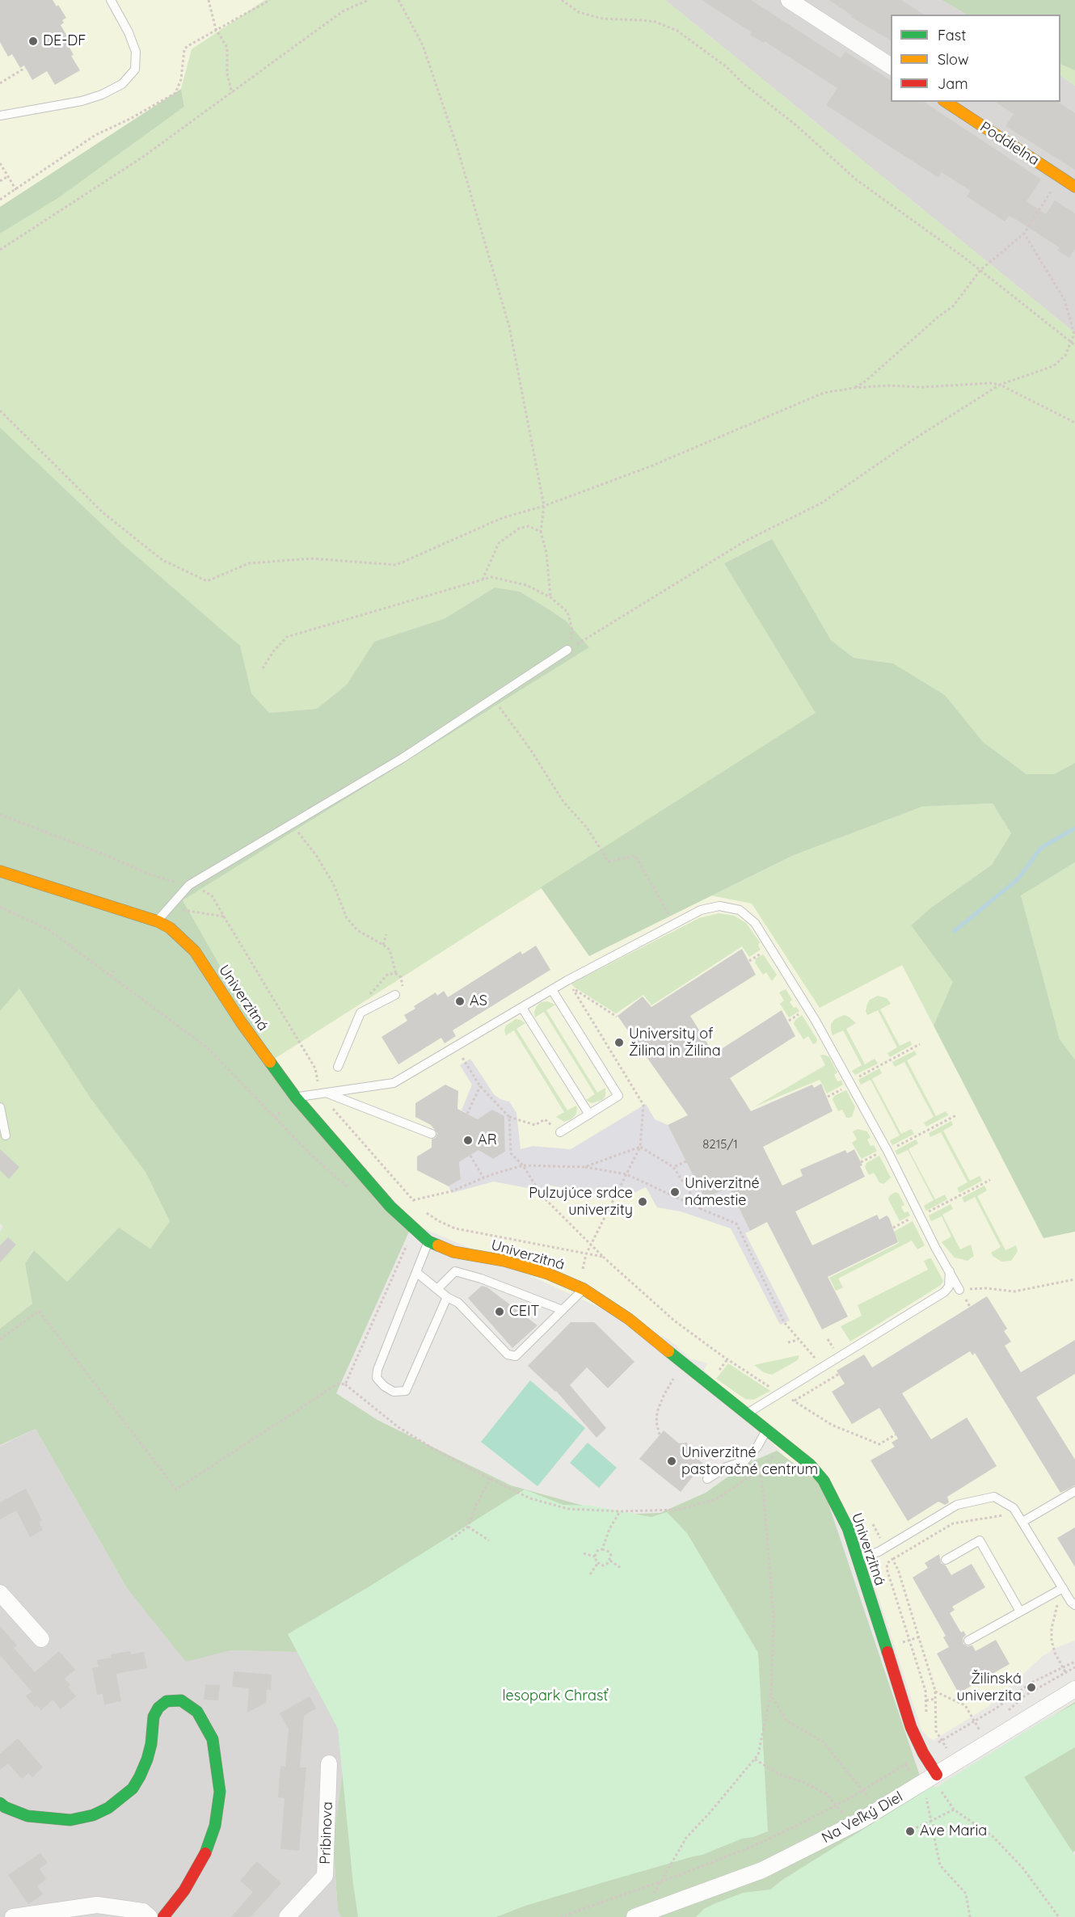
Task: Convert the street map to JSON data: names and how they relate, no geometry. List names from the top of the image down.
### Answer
{
  "streets": {
    "street": [
      "Poddielna",
      "Univerzitná",
      "Na Veľký Diel",
      "Pribinova"
    ]
  },
  "crossings": [
    ["Univerzitná", "Na Veľký Diel"]
  ],
  "parks": ["lesopark Chrasť"],
  "places": [
    "DE-DF",
    "AS",
    "University of Žilina in Žilina",
    "AR",
    "Univerzitné námestie",
    "Pulzujúce srdce univerzity",
    "CEIT",
    "Univerzitné pastoračné centrum",
    "Žilinská univerzita",
    "Ave Maria"
  ],
  "house_numbers": ["8215/1"],
  "legend": ["Fast", "Slow", "Jam"]
}
